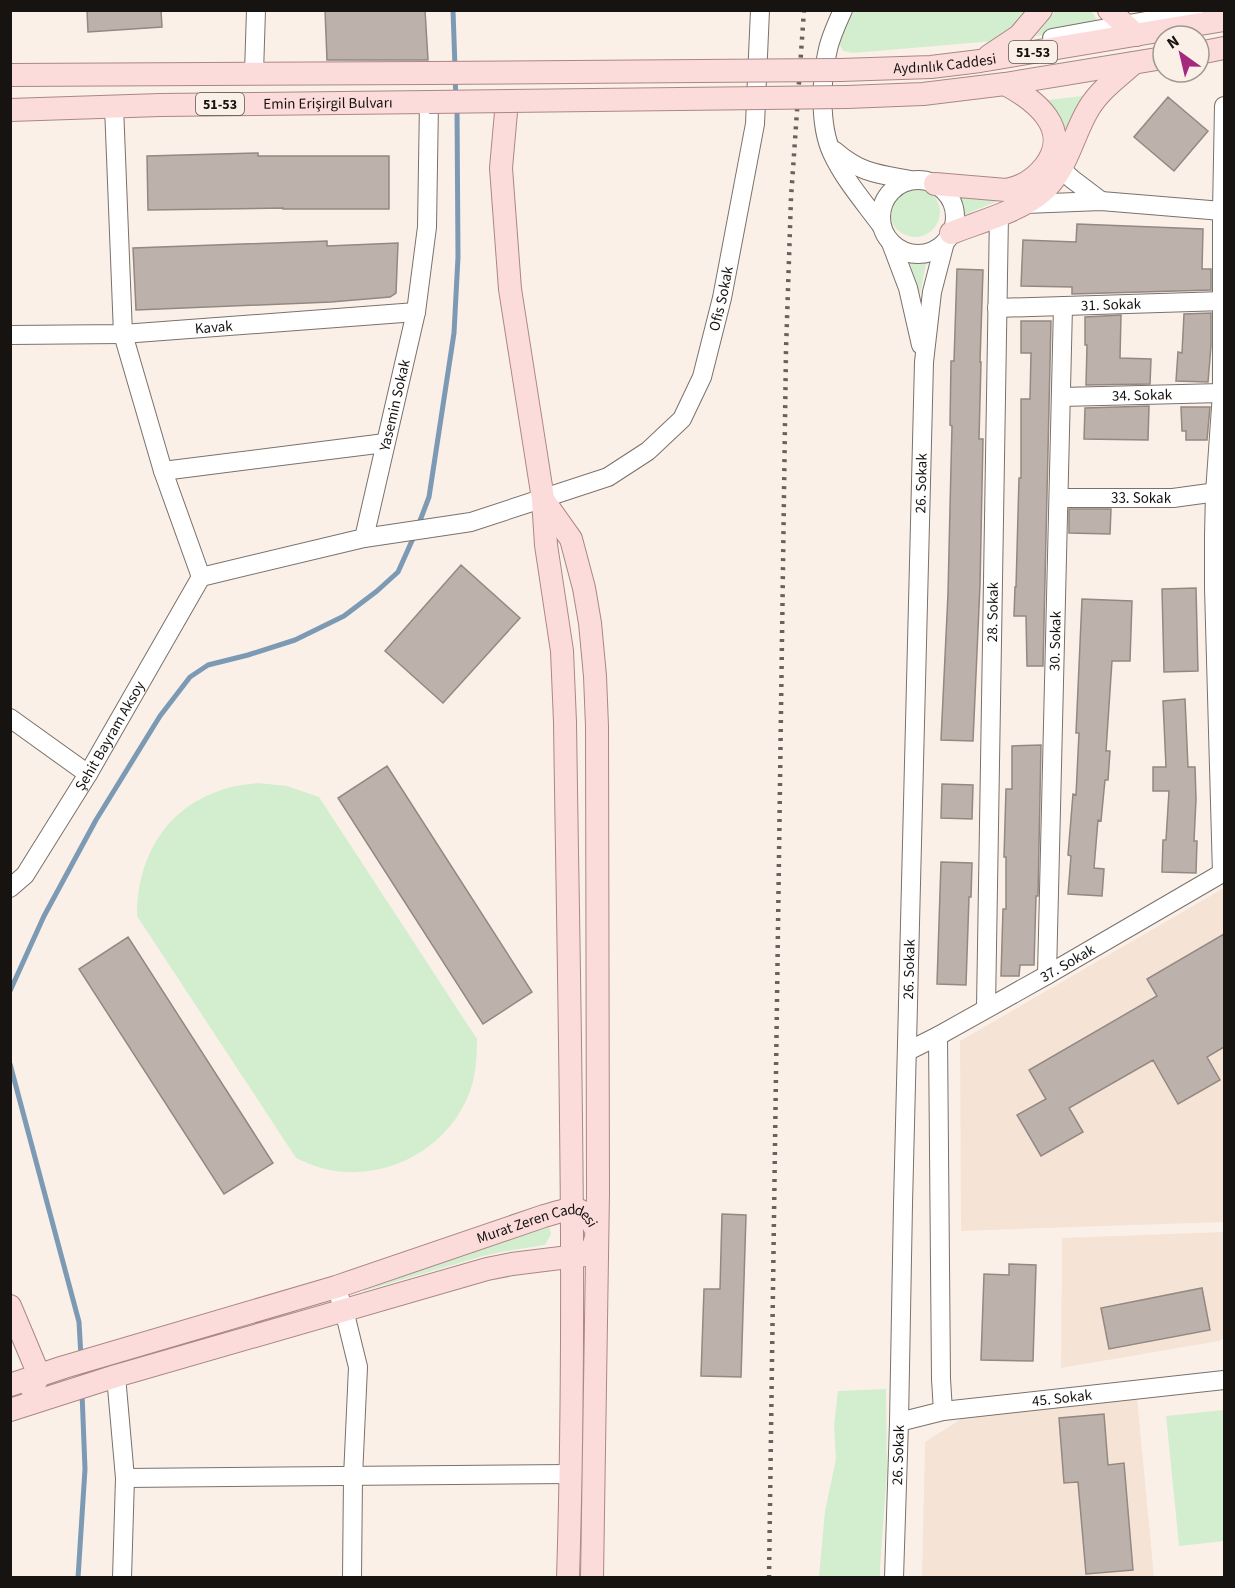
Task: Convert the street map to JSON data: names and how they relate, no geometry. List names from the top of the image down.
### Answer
{
  "streets": {
    "main road": [
      "51-53",
      "Aydınlık Caddesi",
      "Emin Erişirgil Bulvarı",
      "Murat Zeren Caddesi"
    ],
    "street": [
      "Ofis Sokak",
      "31. Sokak",
      "Kavak",
      "34. Sokak",
      "Yasemin Sokak",
      "26. Sokak",
      "33. Sokak",
      "28. Sokak",
      "30. Sokak",
      "Şehit Bayram Aksoy",
      "37. Sokak",
      "45. Sokak"
    ]
  },
  "crossings": [
    ["51-53", "Aydınlık Caddesi"],
    ["51-53", "Emin Erişirgil Bulvarı"],
    ["51-53", "Yasemin Sokak"],
    ["Aydınlık Caddesi", "Emin Erişirgil Bulvarı"],
    ["Emin Erişirgil Bulvarı", "Yasemin Sokak"],
    ["Ofis Sokak", "Yasemin Sokak"],
    ["31. Sokak", "28. Sokak"],
    ["31. Sokak", "30. Sokak"],
    ["Kavak", "Yasemin Sokak"],
    ["34. Sokak", "30. Sokak"],
    ["26. Sokak", "37. Sokak"],
    ["26. Sokak", "45. Sokak"],
    ["33. Sokak", "30. Sokak"],
    ["28. Sokak", "37. Sokak"],
    ["30. Sokak", "37. Sokak"]
  ],
  "north": "top left"
}
